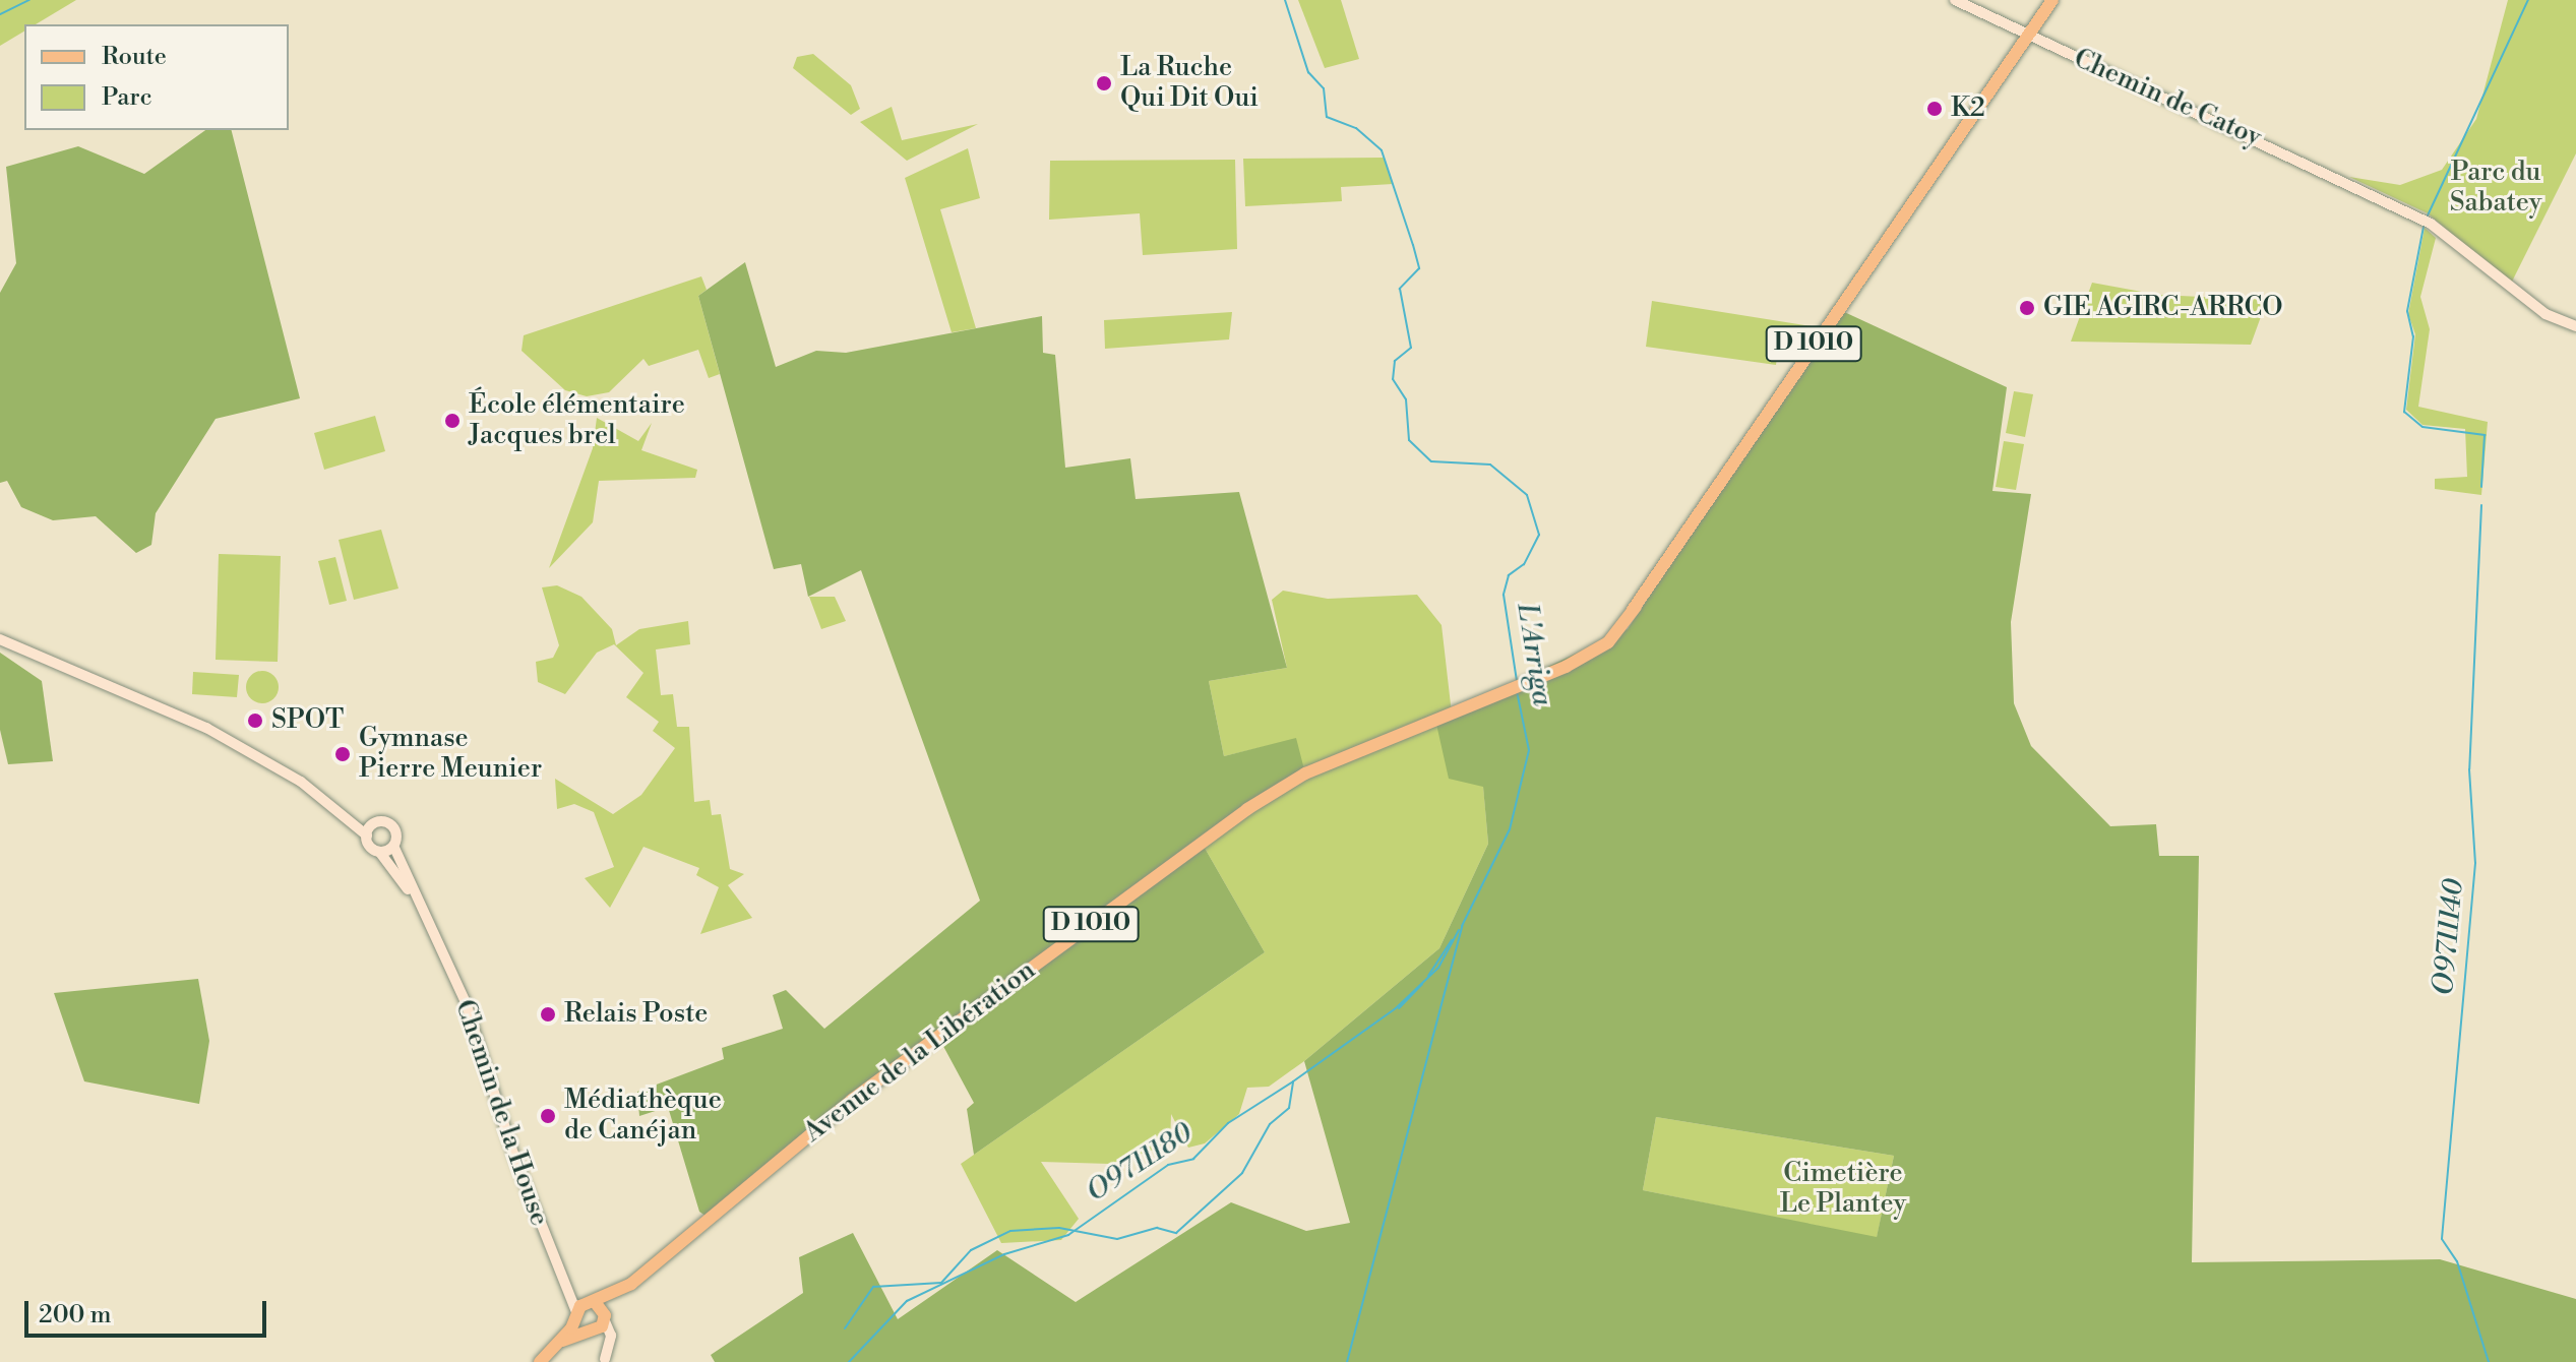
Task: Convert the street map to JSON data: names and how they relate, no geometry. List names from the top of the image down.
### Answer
{
  "streets": {
    "main road": ["D 1010", "Avenue de la Libération"],
    "street": ["Chemin de Catoy", "Chemin de la House"]
  },
  "crossings": [
    ["Chemin de Catoy", "D 1010"],
    ["Chemin de Catoy", "Avenue de la Libération"],
    ["D 1010", "Avenue de la Libération"]
  ],
  "water": ["L'Arriga", "O9711140", "O9711180"],
  "parks": ["Parc du Sabatey", "Cimetière Le Plantey"],
  "places": [
    "La Ruche Qui Dit Oui",
    "K2",
    "GIE AGIRC-ARRCO",
    "École élémentaire Jacques brel",
    "SPOT",
    "Gymnase Pierre Meunier",
    "Relais Poste",
    "Médiathèque de Canéjan"
  ],
  "legend": ["Route", "Parc"],
  "scale_bar": "200 m"
}
